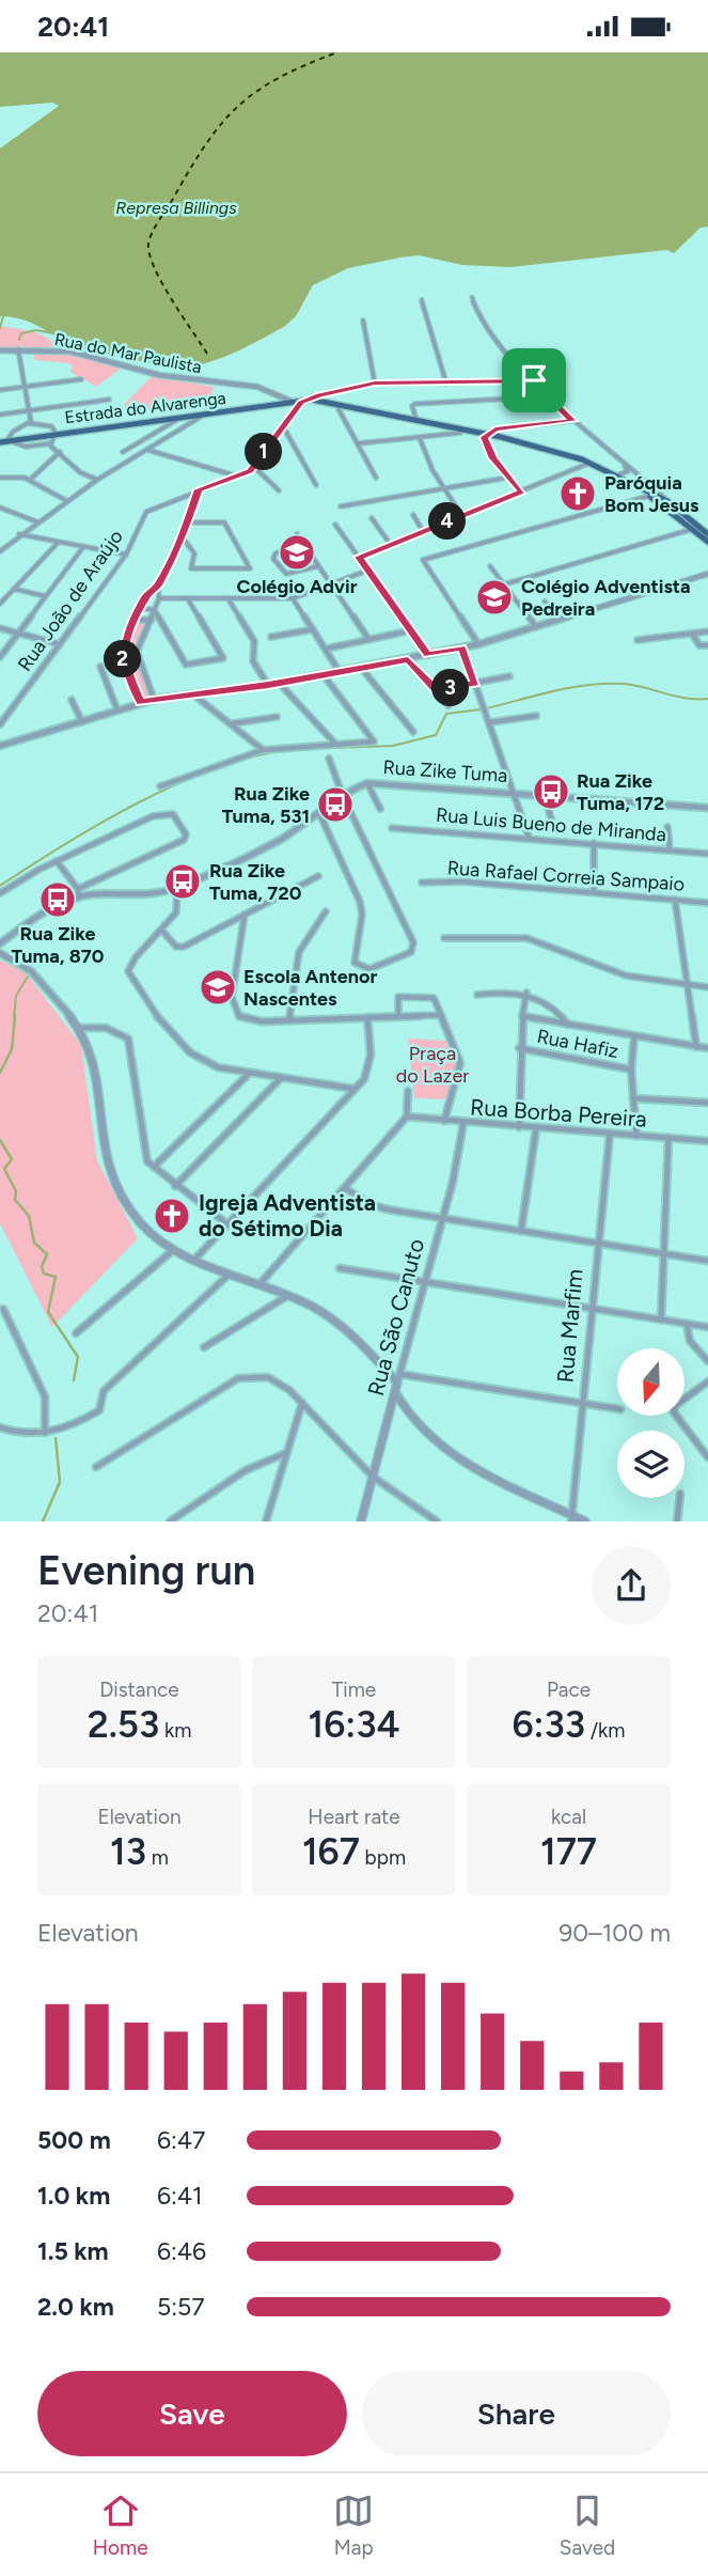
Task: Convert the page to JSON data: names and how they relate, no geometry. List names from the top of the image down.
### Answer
{
  "streets": {
    "main road": ["Estrada do Alvarenga"],
    "street": [
      "Rua do Mar Paulista",
      "Rua João de Araújo",
      "Rua Zike Tuma",
      "Rua Luis Bueno de Miranda",
      "Rua Rafael Correia Sampaio",
      "Rua Hafiz",
      "Rua Borba Pereira",
      "Rua São Canuto",
      "Rua Marfim"
    ]
  },
  "crossings": [
    ["Rua do Mar Paulista", "Estrada do Alvarenga"],
    ["Rua do Mar Paulista", "Rua João de Araújo"],
    ["Estrada do Alvarenga", "Rua João de Araújo"],
    ["Rua Borba Pereira", "Rua São Canuto"],
    ["Rua Borba Pereira", "Rua Marfim"]
  ],
  "water": ["Represa Billings"],
  "parks": ["Praça do Lazer"],
  "places": {
    "church": ["Paróquia Bom Jesus", "Igreja Adventista do Sétimo Dia"],
    "school or university": ["Colégio Advir", "Colégio Adventista Pedreira", "Escola Antenor Nascentes"],
    "bus stop": [
      "Rua Zike Tuma, 172",
      "Rua Zike Tuma, 531",
      "Rua Zike Tuma, 720",
      "Rua Zike Tuma, 870"
    ]
  },
  "north": "bottom",
  "page": {
    "status": "20:41",
    "pins": [
      "1",
      "4",
      "2",
      "3"
    ],
    "heading": ["Evening run", "20:41"],
    "stats": [
      ["Distance", "2.53 km"],
      ["Time", "16:34"],
      ["Pace", "6:33 /km"],
      ["Elevation", "13 m"],
      ["Heart rate", "167 bpm"],
      ["kcal", "177"]
    ],
    "chart": ["Elevation", "90–100 m"],
    "list": [
      {
        "name": "500 m",
        "note": "6:47"
      },
      {
        "name": "1.0 km",
        "note": "6:41"
      },
      {
        "name": "1.5 km",
        "note": "6:46"
      },
      {
        "name": "2.0 km",
        "note": "5:57"
      }
    ],
    "buttons": ["Save", "Share"],
    "tabs": ["Home", "Map", "Saved"]
  }
}
